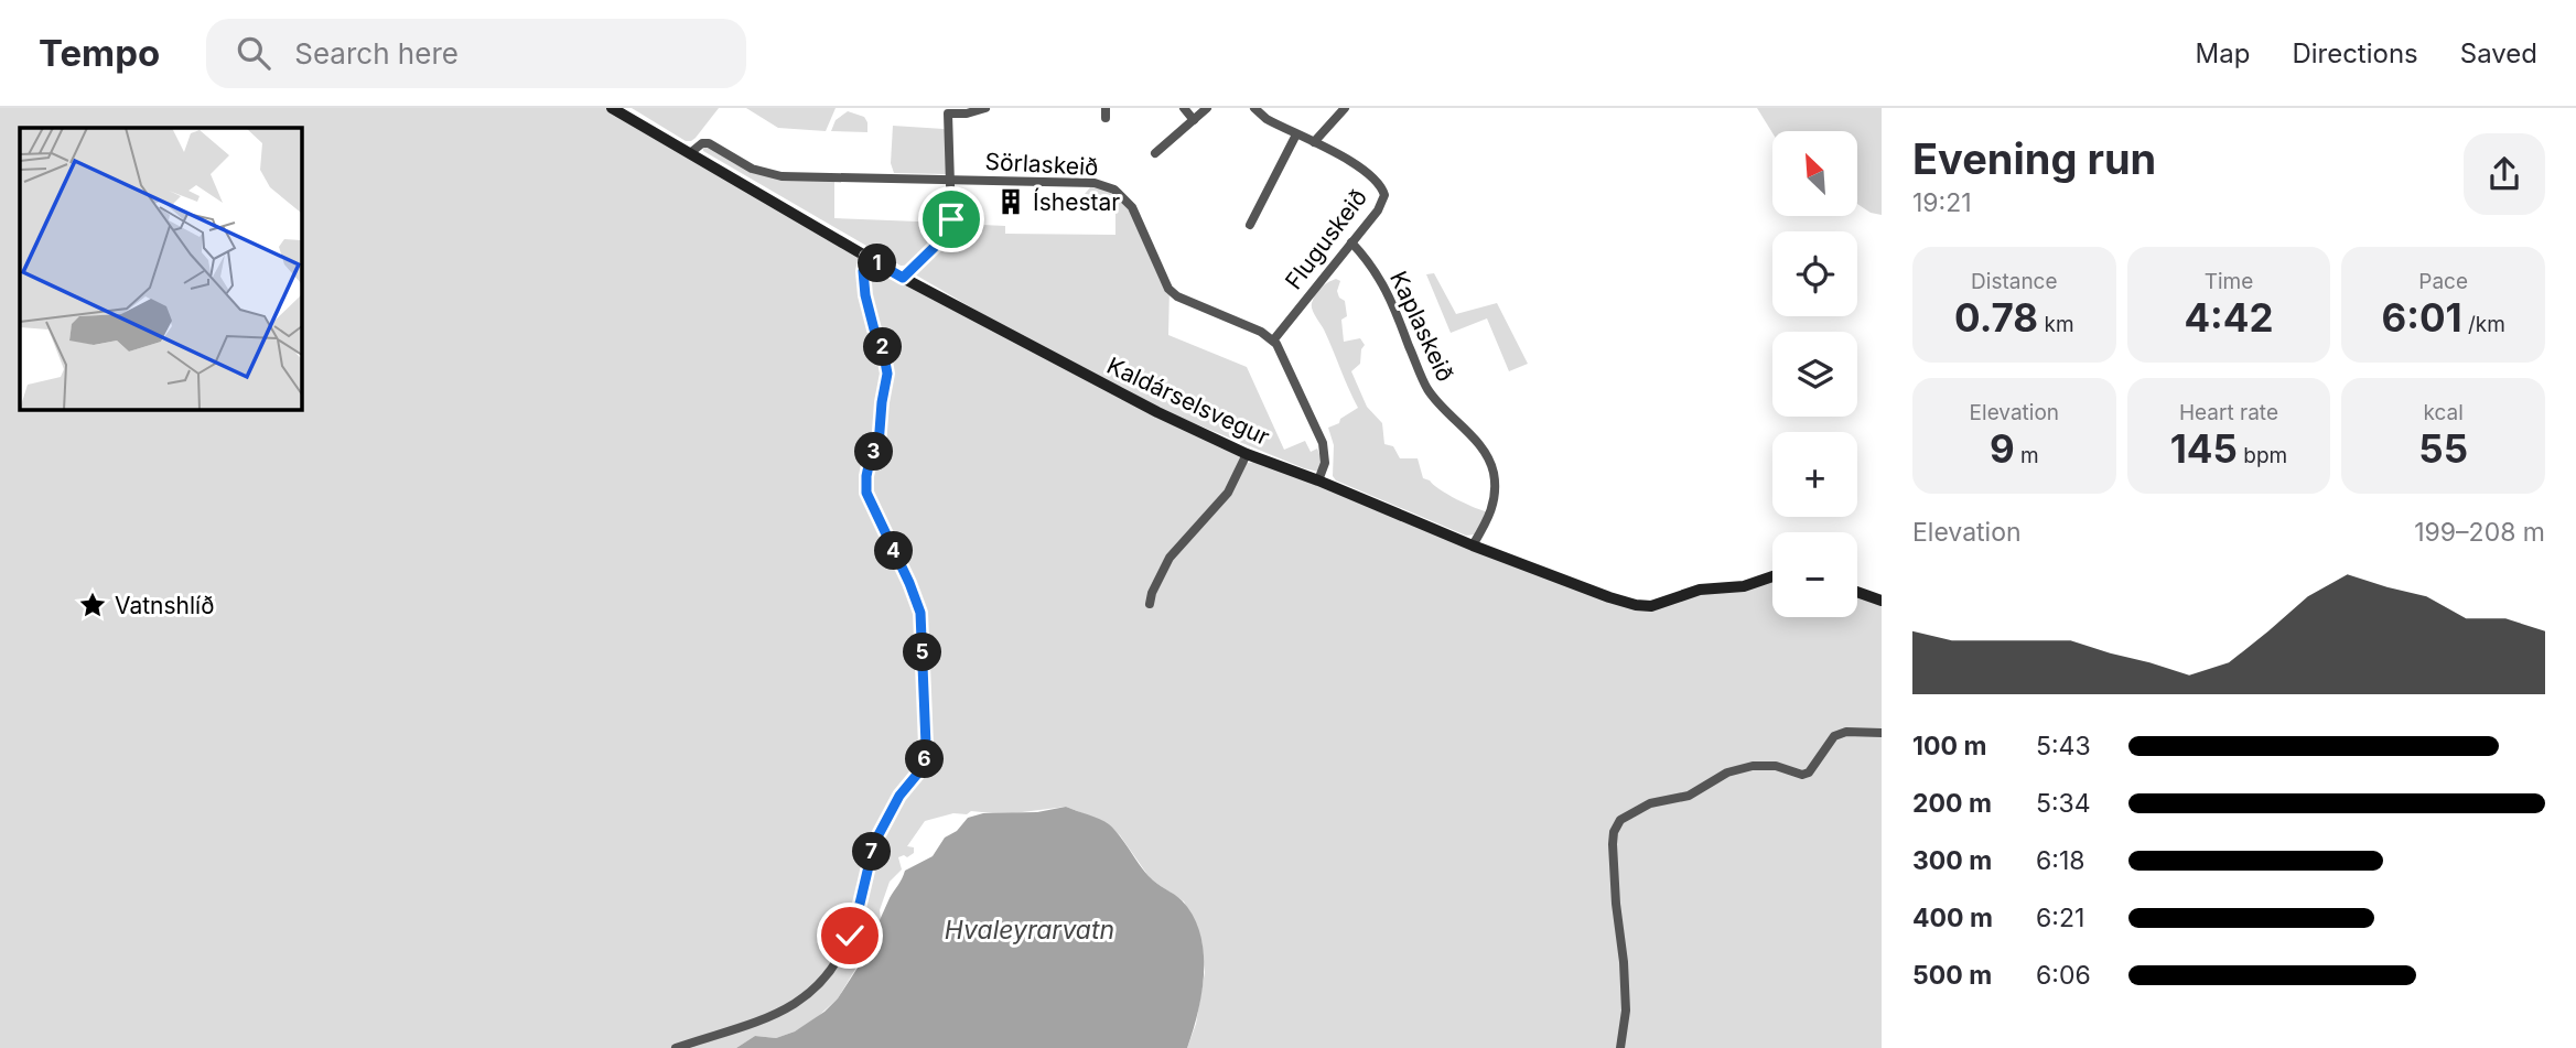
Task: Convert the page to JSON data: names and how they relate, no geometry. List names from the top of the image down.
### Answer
{
  "streets": {
    "street": [
      "Sörlaskeið",
      "Fluguskeið",
      "Kaplaskeið",
      "Kaldárselsvegur"
    ]
  },
  "crossings": [
    ["Sörlaskeið", "Fluguskeið"],
    ["Sörlaskeið", "Kaldárselsvegur"],
    ["Fluguskeið", "Kaplaskeið"],
    ["Kaplaskeið", "Kaldárselsvegur"]
  ],
  "water": ["Hvaleyrarvatn"],
  "places": {
    "building": ["Íshestar"],
    "place": ["Vatnshlíð"]
  },
  "north": "top left",
  "page": {
    "header": "Tempo",
    "search": "Search here",
    "nav": ["Map", "Directions", "Saved"],
    "heading": ["Evening run", "19:21"],
    "map_buttons": ["+", "−"],
    "stats": [
      ["Distance", "0.78 km"],
      ["Time", "4:42"],
      ["Pace", "6:01 /km"],
      ["Elevation", "9 m"],
      ["Heart rate", "145 bpm"],
      ["kcal", "55"]
    ],
    "pins": [
      "1",
      "2",
      "3",
      "4",
      "5",
      "6",
      "7"
    ],
    "chart": ["Elevation", "199–208 m"],
    "list": [
      {
        "name": "100 m",
        "note": "5:43"
      },
      {
        "name": "200 m",
        "note": "5:34"
      },
      {
        "name": "300 m",
        "note": "6:18"
      },
      {
        "name": "400 m",
        "note": "6:21"
      },
      {
        "name": "500 m",
        "note": "6:06"
      }
    ]
  }
}
